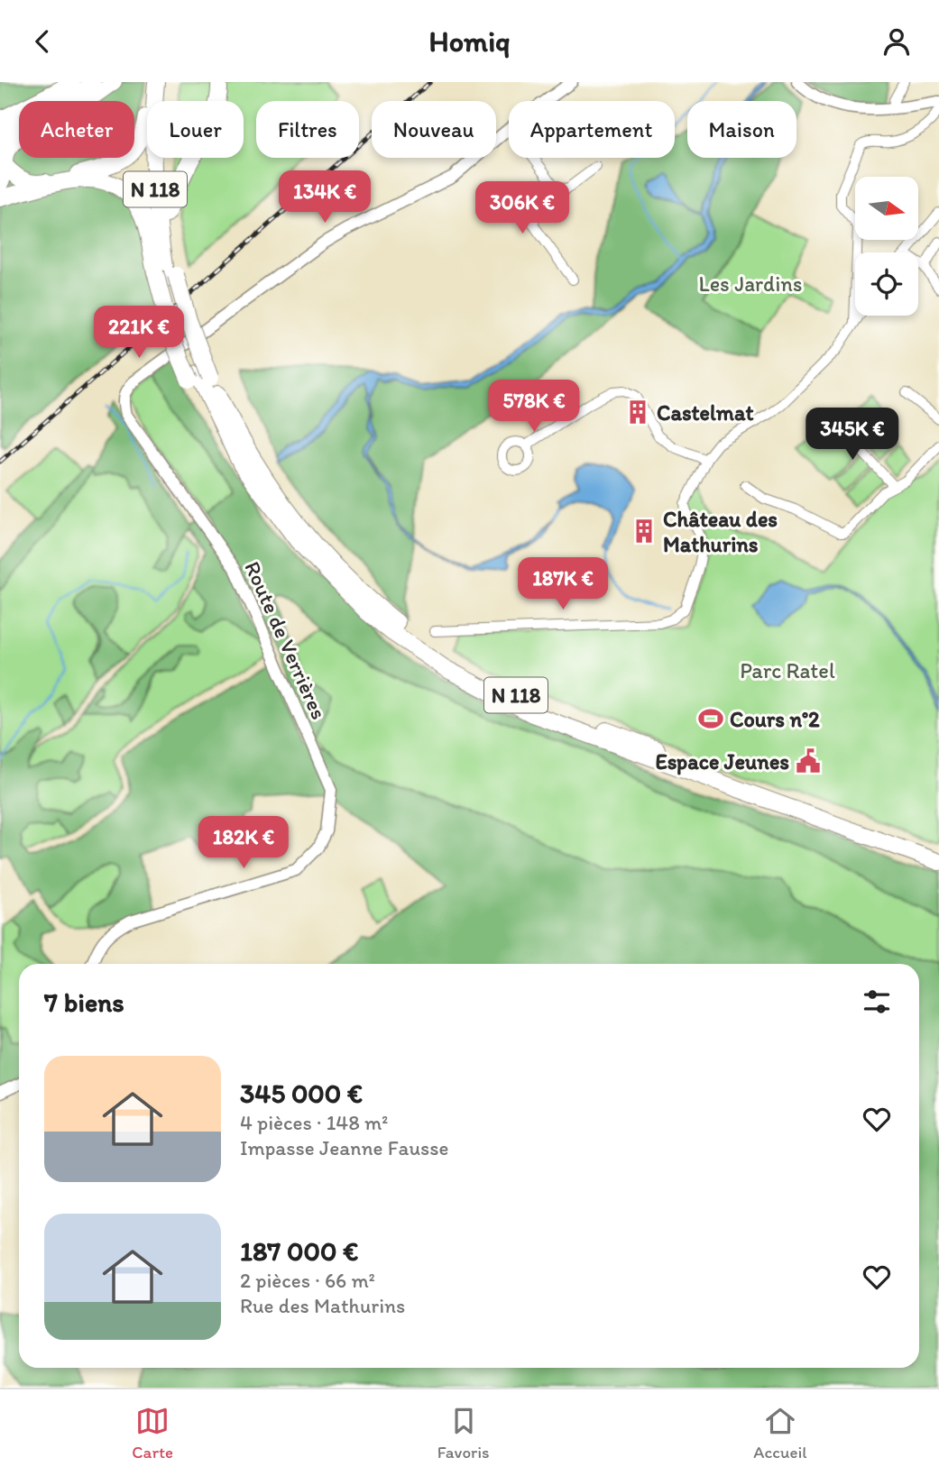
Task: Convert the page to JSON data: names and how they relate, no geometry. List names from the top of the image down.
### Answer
{
  "streets": {
    "highway": ["N 118"],
    "street": ["Route de Verrières"]
  },
  "parks": ["Les Jardins", "Parc Ratel"],
  "places": {
    "building": ["Castelmat", "Château des Mathurins"],
    "sports": ["Cours n°2"],
    "public building": ["Espace Jeunes"]
  },
  "north": "right",
  "page": {
    "header": "Homiq",
    "chip": [
      "Acheter",
      "Louer",
      "Filtres",
      "Nouveau",
      "Appartement",
      "Maison"
    ],
    "price": [
      "134K €",
      "306K €",
      "221K €",
      "578K €",
      "345K €",
      "187K €",
      "182K €"
    ],
    "heading": "7 biens",
    "list": [
      {
        "name": "345 000 €",
        "note": "4 pièces · 148 m² · Impasse Jeanne Fausse"
      },
      {
        "name": "187 000 €",
        "note": "2 pièces · 66 m² · Rue des Mathurins"
      }
    ],
    "tabs": ["Carte", "Favoris", "Accueil"]
  }
}
